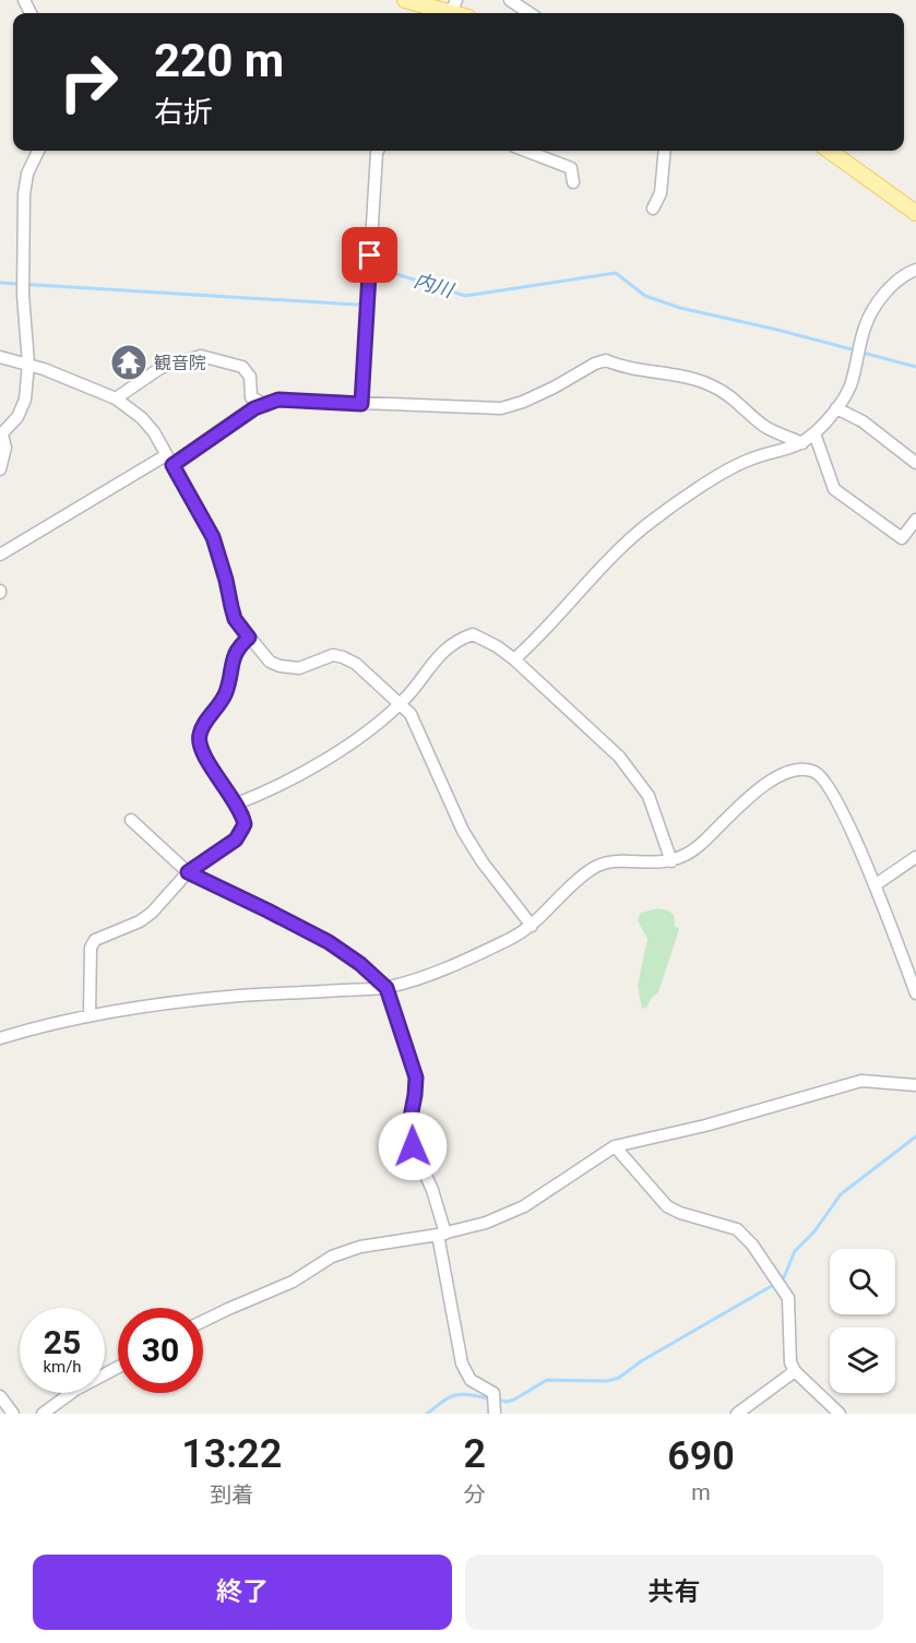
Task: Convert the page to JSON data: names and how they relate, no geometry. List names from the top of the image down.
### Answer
{
  "water": ["内川"],
  "places": {
    "temple": ["観音院"]
  },
  "page": {
    "turn": ["220 m", "右折"],
    "speed": "25 km/h",
    "limit": "30",
    "eta": [
      "13:22",
      "到着",
      "2",
      "分",
      "690",
      "m"
    ],
    "buttons": ["終了", "共有"]
  }
}
